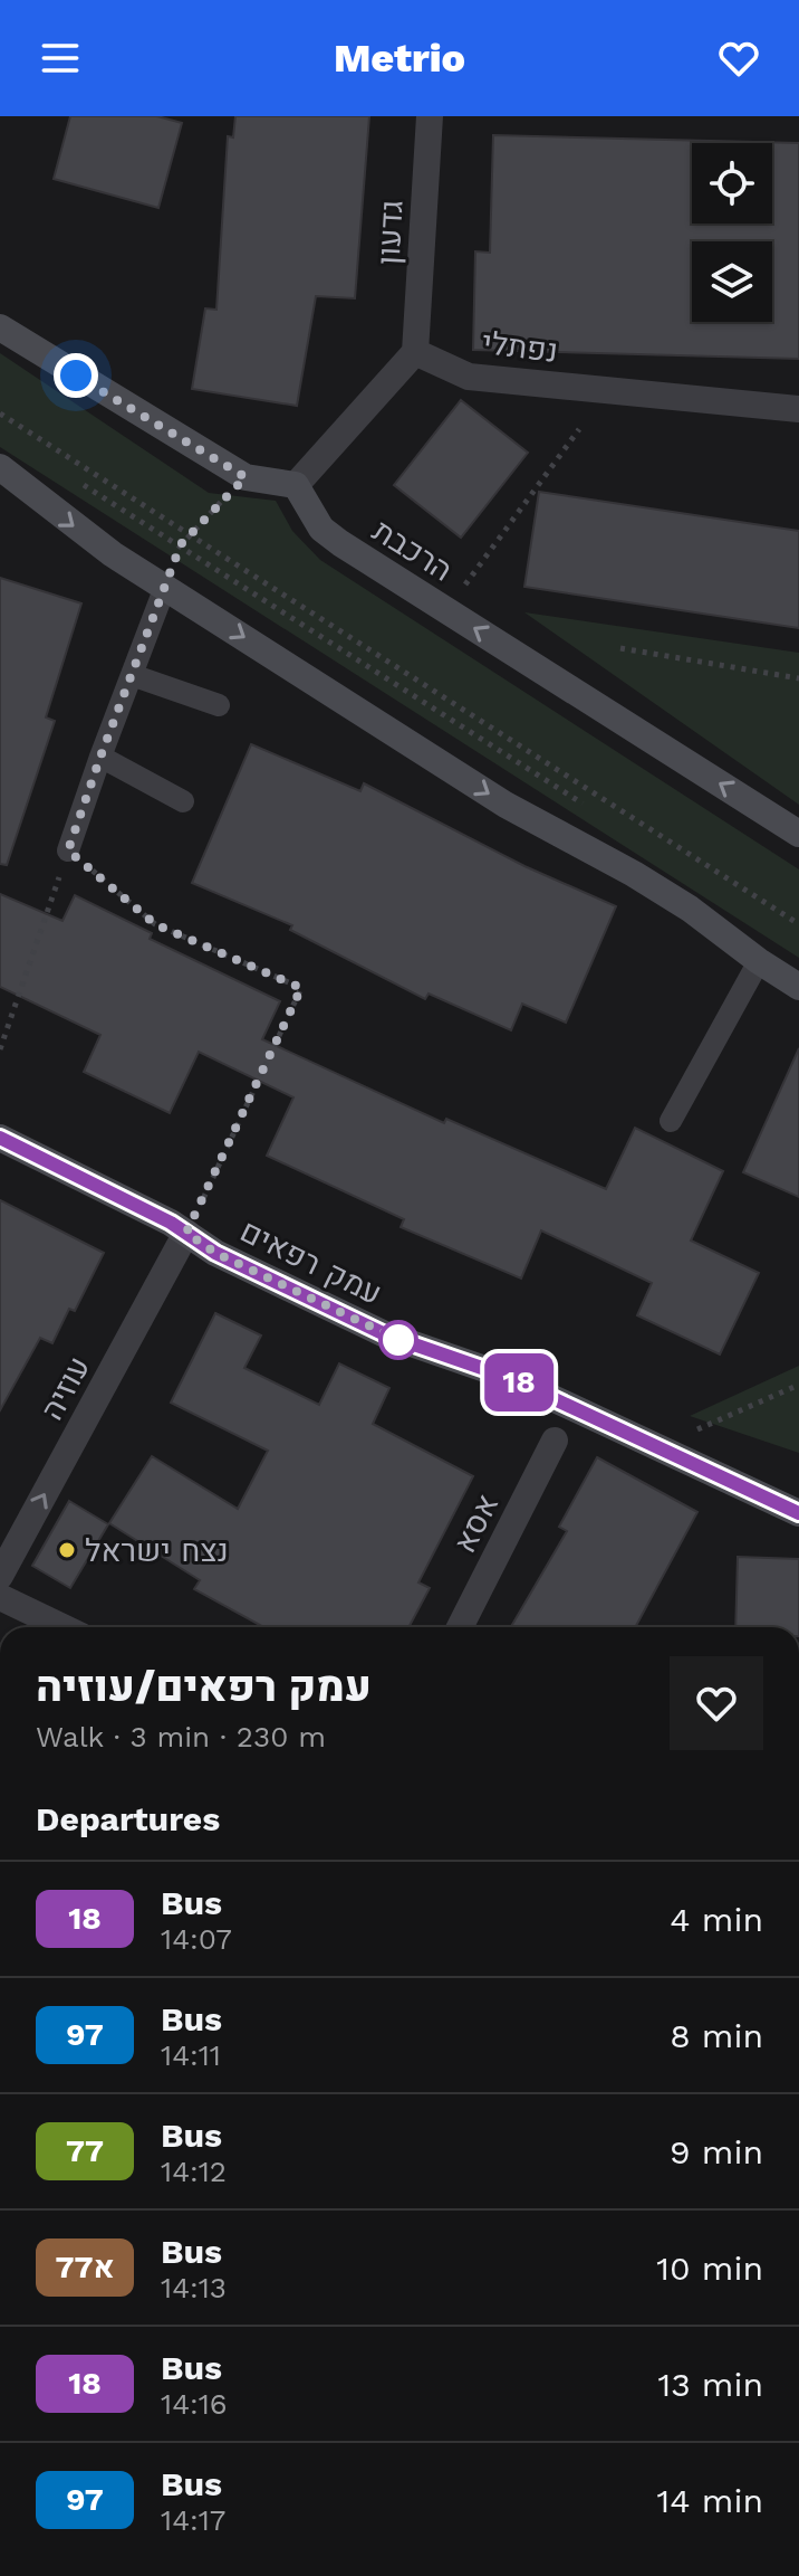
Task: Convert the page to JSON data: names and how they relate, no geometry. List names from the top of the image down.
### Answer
{
  "streets": {
    "street": [
      "גדעון",
      "נפתלי",
      "הרכבת",
      "עמק רפאים",
      "עוזיה",
      "אסא"
    ]
  },
  "crossings": [
    ["גדעון", "נפתלי"],
    ["עמק רפאים", "עוזיה"]
  ],
  "one_way": ["עוזיה"],
  "places": ["נצח ישראל"],
  "lines": ["bus line 18"],
  "page": {
    "header": "Metrio",
    "on_map": "18",
    "heading": [
      ["עמק רפאים/עוזיה", "Walk · 3 min · 230 m"],
      "Departures"
    ],
    "list": [
      {
        "mark": "18",
        "name": "Bus",
        "note": "14:07",
        "value": "4 min"
      },
      {
        "mark": "97",
        "name": "Bus",
        "note": "14:11",
        "value": "8 min"
      },
      {
        "mark": "77",
        "name": "Bus",
        "note": "14:12",
        "value": "9 min"
      },
      {
        "mark": "77א",
        "name": "Bus",
        "note": "14:13",
        "value": "10 min"
      },
      {
        "mark": "18",
        "name": "Bus",
        "note": "14:16",
        "value": "13 min"
      },
      {
        "mark": "97",
        "name": "Bus",
        "note": "14:17",
        "value": "14 min"
      }
    ]
  }
}
